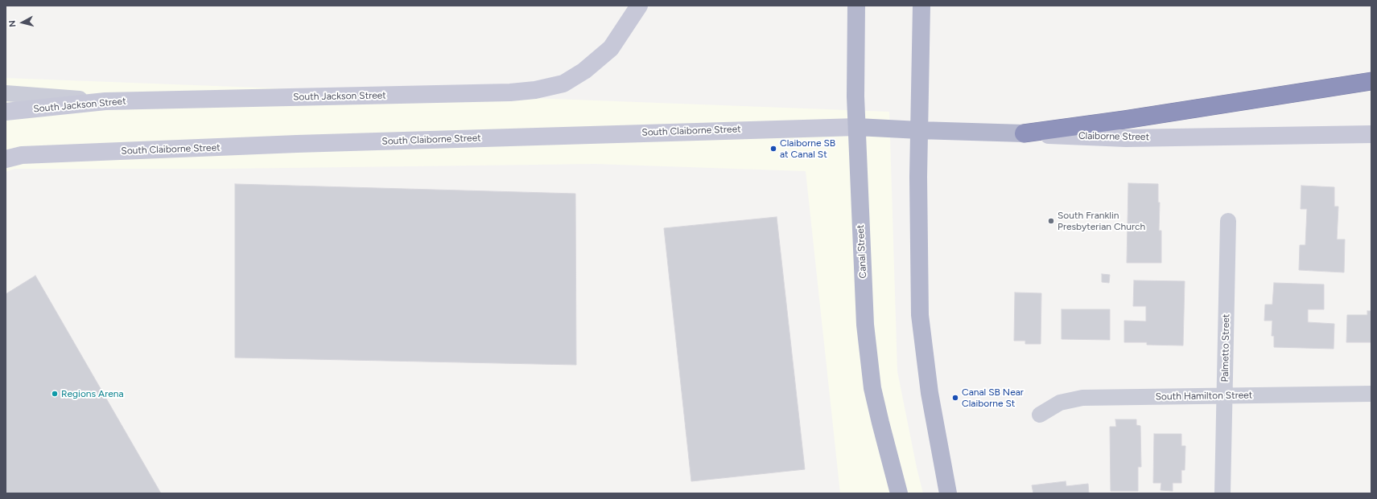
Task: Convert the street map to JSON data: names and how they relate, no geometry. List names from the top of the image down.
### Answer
{
  "streets": {
    "main road": ["Claiborne Street", "Canal Street"],
    "street": [
      "South Jackson Street",
      "South Claiborne Street",
      "Palmetto Street",
      "South Hamilton Street"
    ]
  },
  "crossings": [
    ["South Claiborne Street", "Claiborne Street"],
    ["South Claiborne Street", "Canal Street"],
    ["Claiborne Street", "Canal Street"],
    ["Palmetto Street", "South Hamilton Street"]
  ],
  "places": [
    "Claiborne SB at Canal St",
    "South Franklin Presbyterian Church",
    "Regions Arena",
    "Canal SB Near Claiborne St"
  ],
  "north": "left"
}
